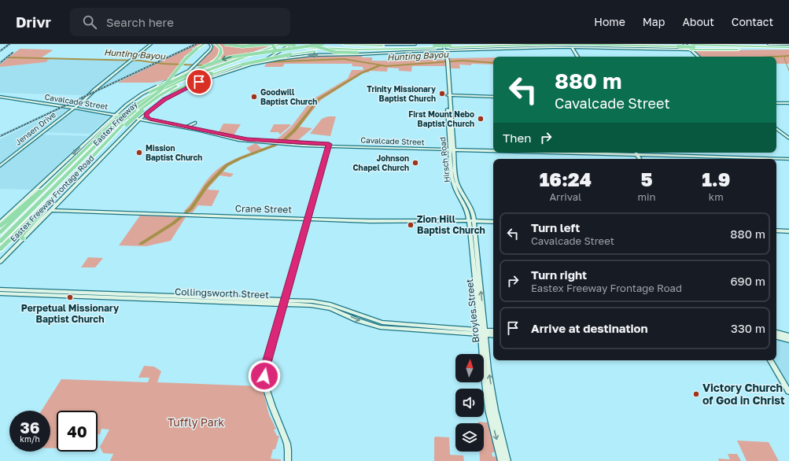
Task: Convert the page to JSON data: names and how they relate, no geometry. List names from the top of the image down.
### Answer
{
  "streets": {
    "highway": ["Eastex Freeway"],
    "main road": [
      "Cavalcade Street",
      "Jensen Drive",
      "Hirsch Road",
      "Eastex Freeway Frontage Road",
      "Crane Street",
      "Collingsworth Street",
      "Broyles Street"
    ]
  },
  "crossings": [
    ["Cavalcade Street", "Jensen Drive"],
    ["Cavalcade Street", "Hirsch Road"],
    ["Cavalcade Street", "Eastex Freeway Frontage Road"],
    ["Eastex Freeway", "Eastex Freeway Frontage Road"],
    ["Hirsch Road", "Broyles Street"],
    ["Eastex Freeway Frontage Road", "Crane Street"],
    ["Crane Street", "Broyles Street"],
    ["Collingsworth Street", "Broyles Street"]
  ],
  "water": ["Hunting Bayou"],
  "parks": ["Tuffly Park"],
  "places": [
    "Trinity Missionary Baptist Church",
    "Goodwill Baptist Church",
    "First Mount Nebo Baptist Church",
    "Mission Baptist Church",
    "Johnson Chapel Church",
    "Zion Hill Baptist Church",
    "Perpetual Missionary Baptist Church",
    "Victory Church of God in Christ"
  ],
  "north": "top",
  "page": {
    "header": "Drivr",
    "search": "Search here",
    "nav": [
      "Home",
      "Map",
      "About",
      "Contact"
    ],
    "turn": ["880 m", "Cavalcade Street"],
    "then": "Then",
    "eta": [
      "16:24",
      "Arrival",
      "5",
      "min",
      "1.9",
      "km"
    ],
    "list": [
      {
        "name": "Turn left",
        "note": "Cavalcade Street",
        "value": "880 m"
      },
      {
        "name": "Turn right",
        "note": "Eastex Freeway Frontage Road",
        "value": "690 m"
      },
      {
        "name": "Arrive at destination",
        "value": "330 m"
      }
    ],
    "speed": "36 km/h",
    "limit": "40"
  }
}
